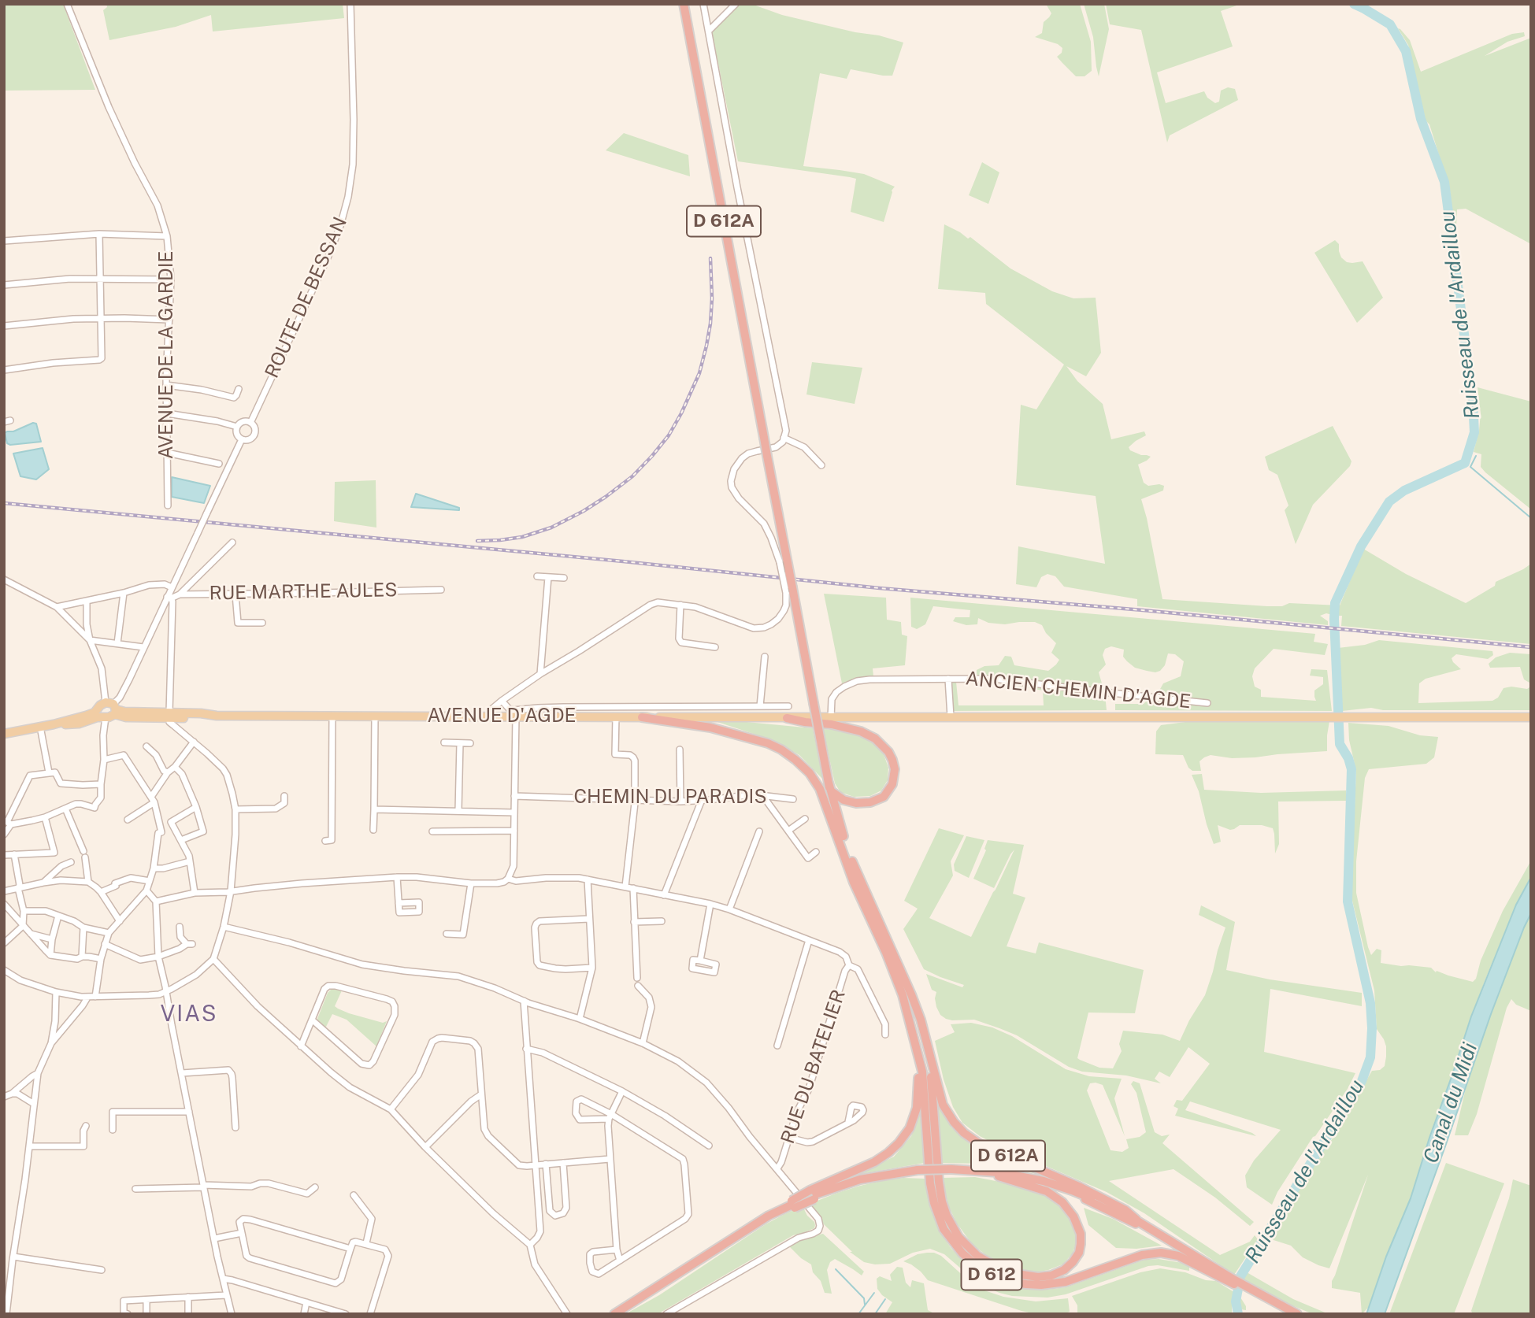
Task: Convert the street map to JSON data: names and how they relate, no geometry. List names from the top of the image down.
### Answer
{
  "streets": {
    "highway": ["D 612A", "D 612"],
    "main road": ["AVENUE D'AGDE"],
    "street": [
      "ROUTE DE BESSAN",
      "AVENUE DE LA GARDIE",
      "RUE MARTHE AULES",
      "ANCIEN CHEMIN D'AGDE",
      "CHEMIN DU PARADIS",
      "RUE DU BATELIER"
    ]
  },
  "crossings": [
    ["D 612A", "D 612"],
    ["ROUTE DE BESSAN", "RUE MARTHE AULES"],
    ["ROUTE DE BESSAN", "AVENUE D'AGDE"],
    ["ANCIEN CHEMIN D'AGDE", "AVENUE D'AGDE"]
  ],
  "districts": ["VIAS"],
  "water": ["Ruisseau de l'Ardaillou", "Canal du Midi"]
}
